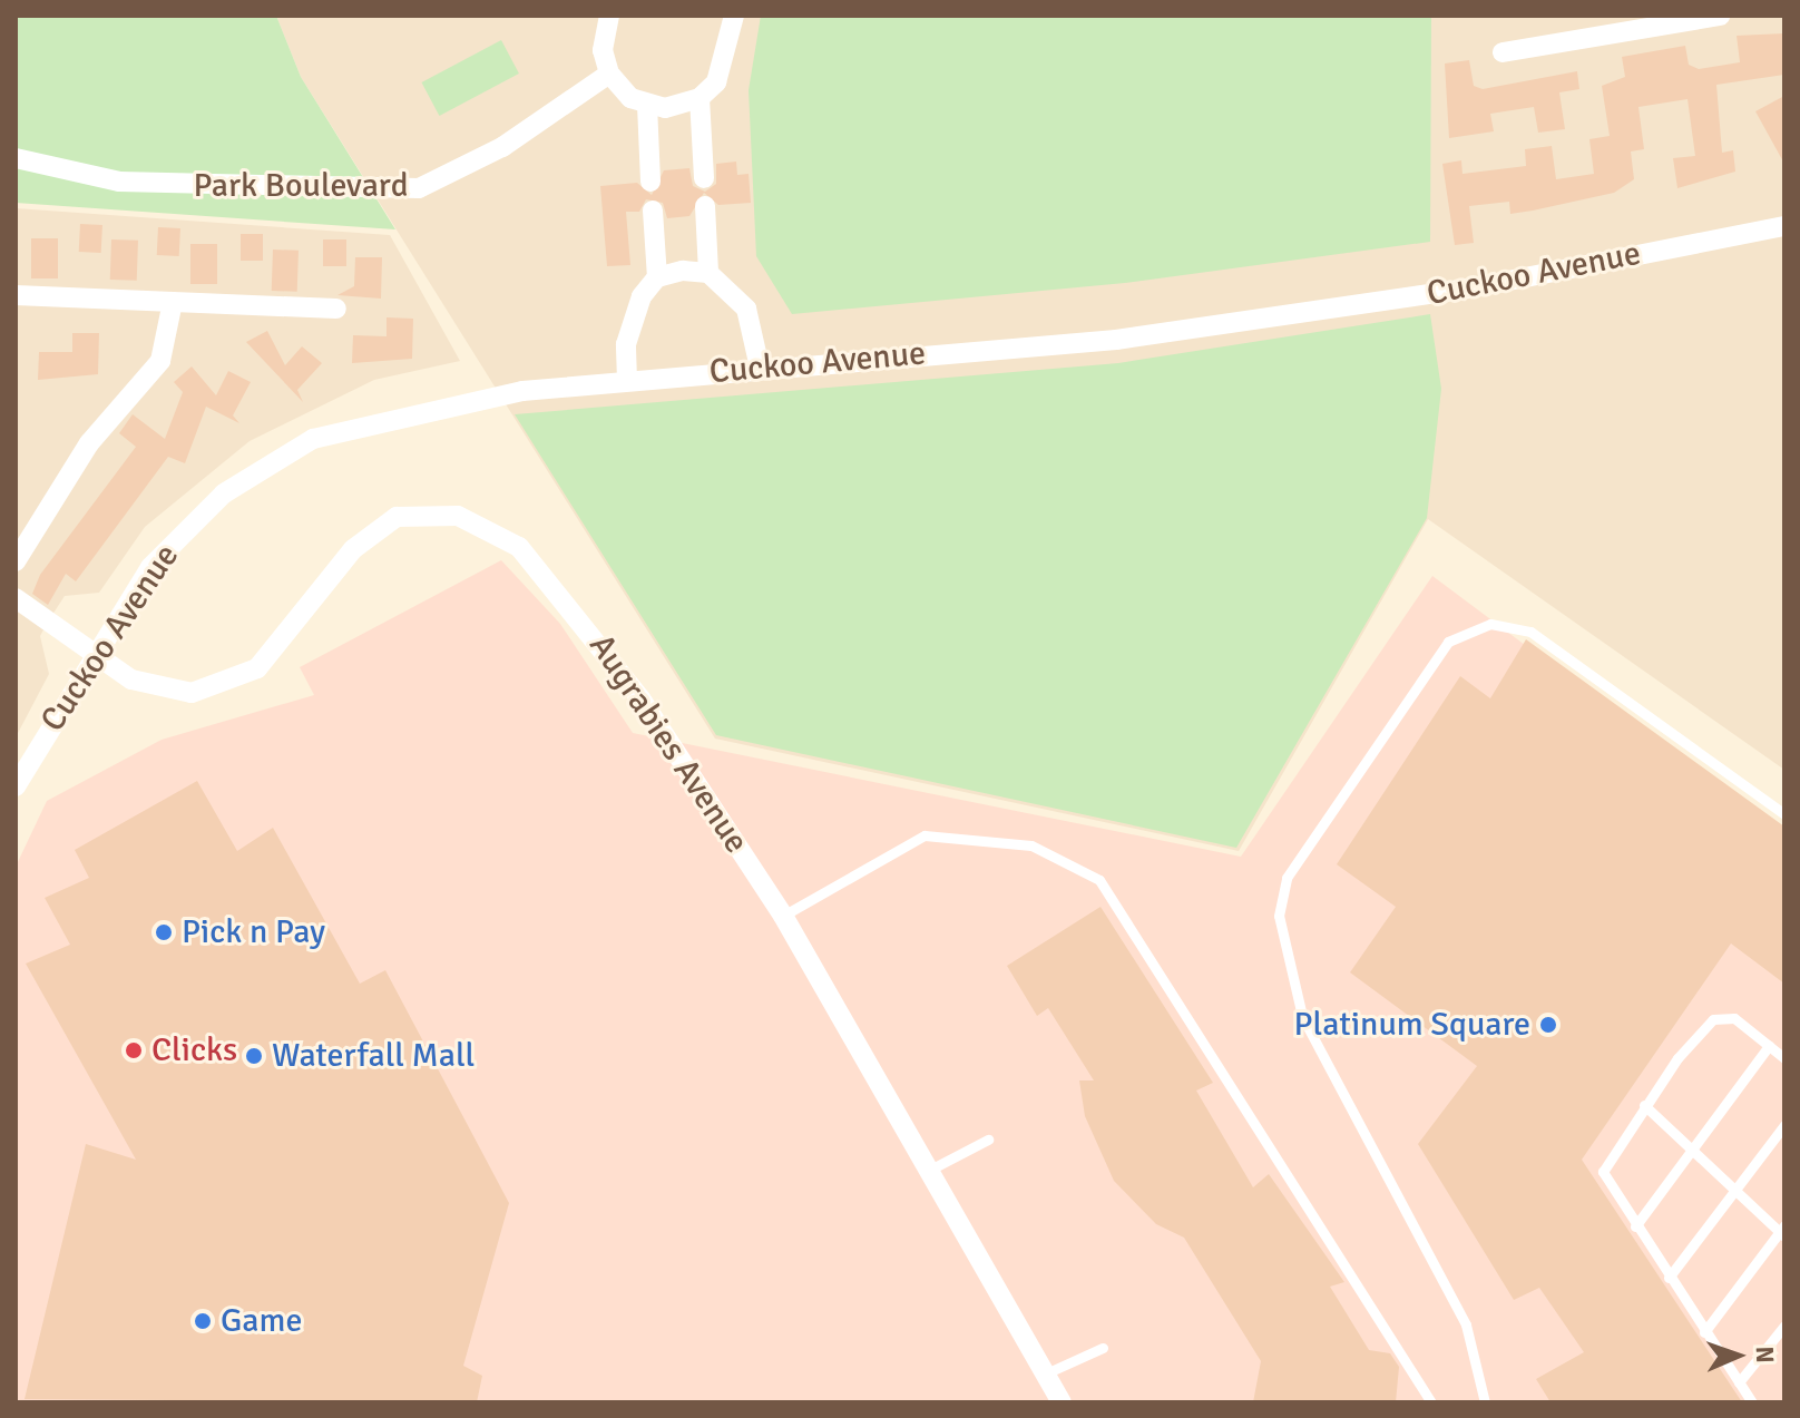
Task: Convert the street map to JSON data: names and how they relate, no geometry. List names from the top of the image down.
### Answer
{
  "streets": {
    "street": ["Park Boulevard", "Cuckoo Avenue", "Augrabies Avenue"]
  },
  "crossings": [
    ["Cuckoo Avenue", "Augrabies Avenue"]
  ],
  "places": [
    "Pick n Pay",
    "Platinum Square",
    "Clicks",
    "Waterfall Mall",
    "Game"
  ],
  "north": "right"
}
